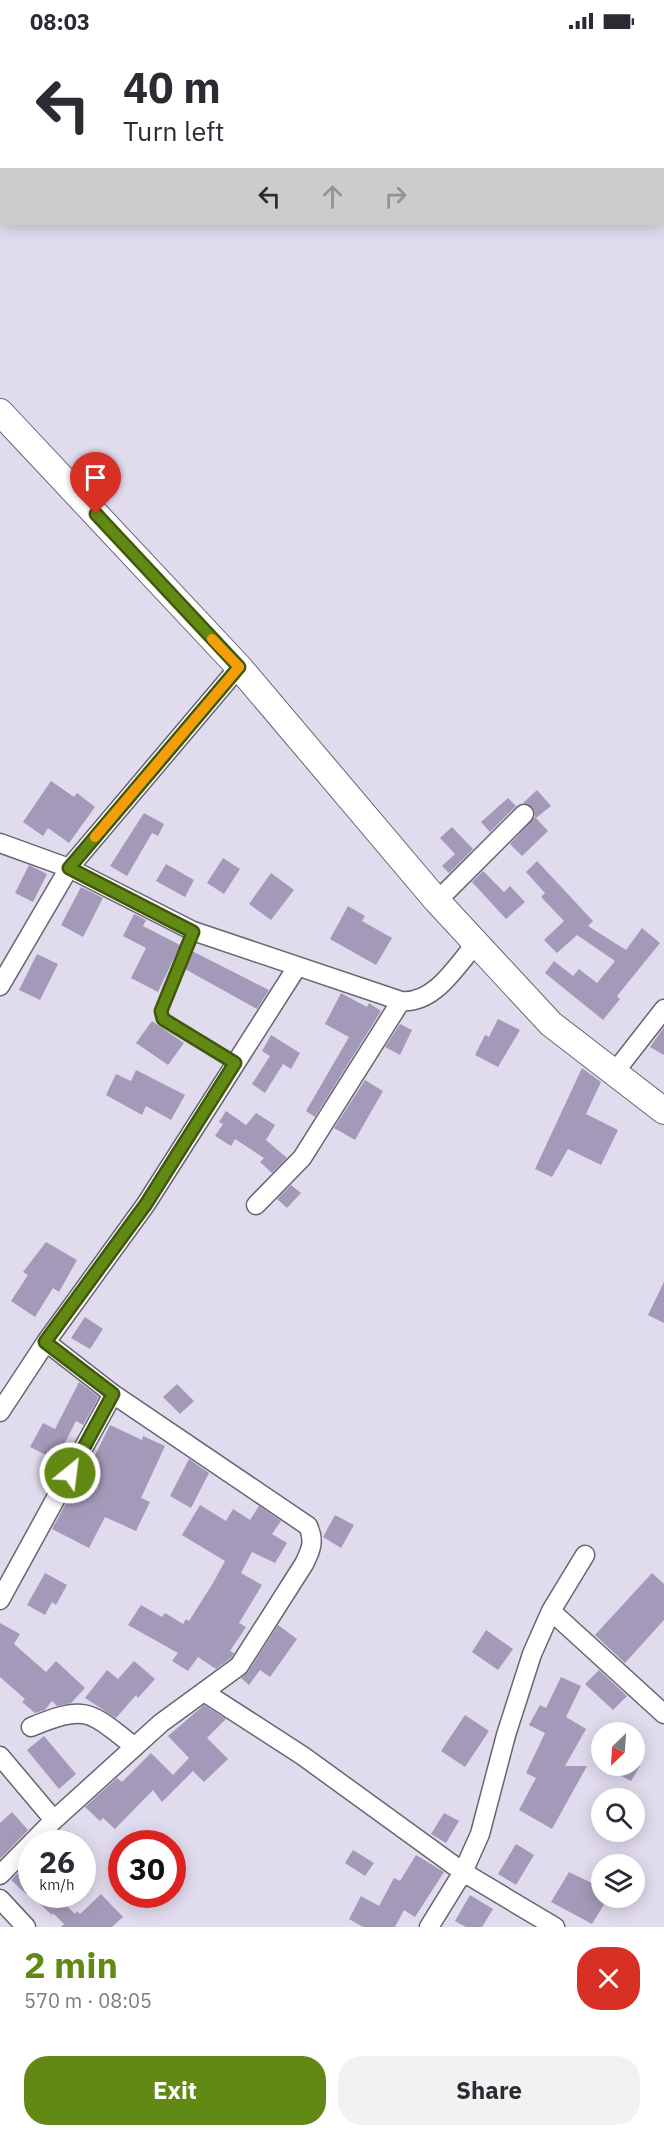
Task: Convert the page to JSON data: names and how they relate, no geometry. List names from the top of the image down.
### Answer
{
  "north": "bottom left",
  "page": {
    "status": "08:03",
    "turn": ["40 m", "Turn left"],
    "speed": "26 km/h",
    "limit": "30",
    "heading": ["2 min", "570 m · 08:05"],
    "buttons": ["Exit", "Share"]
  }
}
